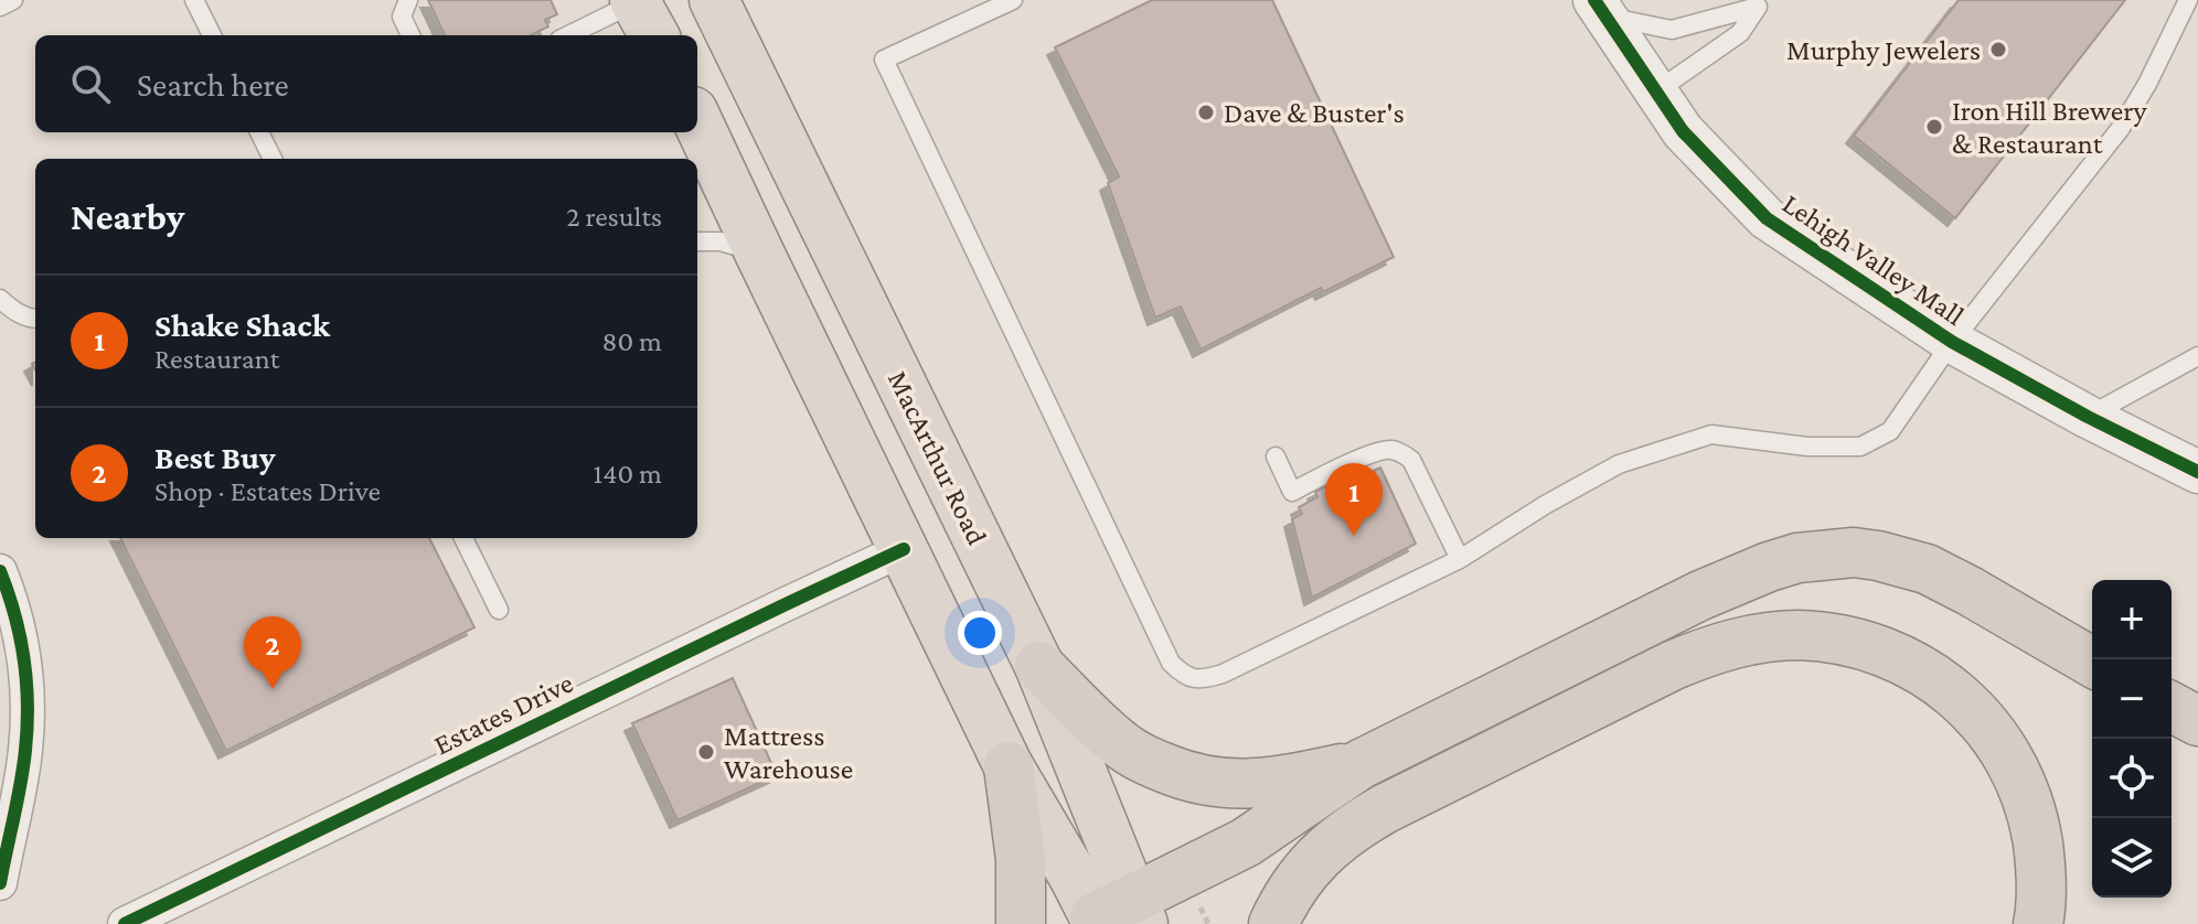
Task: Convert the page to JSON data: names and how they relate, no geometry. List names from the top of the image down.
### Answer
{
  "streets": {
    "highway": ["MacArthur Road"],
    "street": ["Lehigh Valley Mall", "Estates Drive"]
  },
  "places": [
    "Murphy Jewelers",
    "Dave & Buster's",
    "Iron Hill Brewery & Restaurant",
    "Mattress Warehouse"
  ],
  "page": {
    "search": "Search here",
    "heading": ["Nearby", "2 results"],
    "list": [
      {
        "mark": "1",
        "name": "Shake Shack",
        "note": "Restaurant",
        "value": "80 m"
      },
      {
        "mark": "2",
        "name": "Best Buy",
        "note": "Shop · Estates Drive",
        "value": "140 m"
      }
    ],
    "pins": ["1", "2"],
    "map_buttons": ["+", "−"]
  }
}
